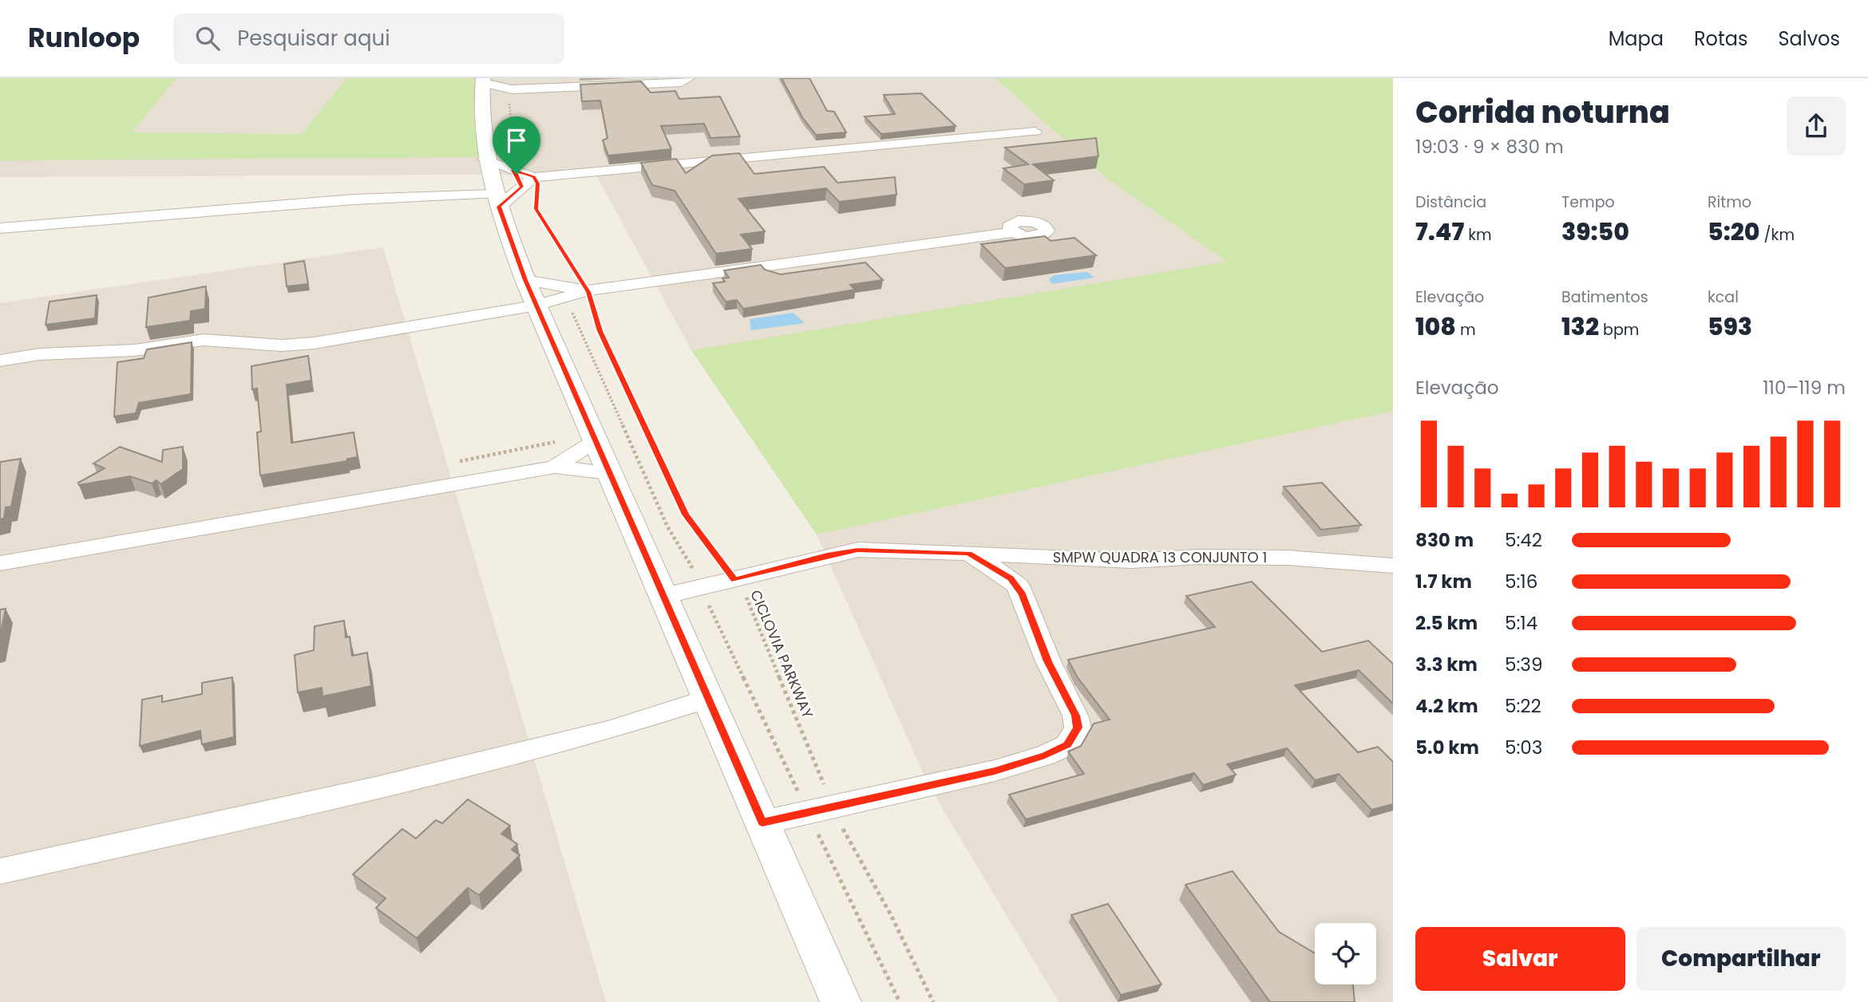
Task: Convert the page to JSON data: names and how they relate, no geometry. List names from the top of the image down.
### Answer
{
  "streets": {
    "street": ["SMPW QUADRA 13 CONJUNTO 1"],
    "path": ["CICLOVIA PARKWAY"]
  },
  "crossings": [
    ["SMPW QUADRA 13 CONJUNTO 1", "CICLOVIA PARKWAY"]
  ],
  "page": {
    "header": "Runloop",
    "search": "Pesquisar aqui",
    "nav": ["Mapa", "Rotas", "Salvos"],
    "heading": ["Corrida noturna", "19:03 · 9 × 830 m"],
    "stats": [
      ["Distância", "7.47 km"],
      ["Tempo", "39:50"],
      ["Ritmo", "5:20 /km"],
      ["Elevação", "108 m"],
      ["Batimentos", "132 bpm"],
      ["kcal", "593"]
    ],
    "chart": ["Elevação", "110–119 m"],
    "list": [
      {
        "name": "830 m",
        "note": "5:42"
      },
      {
        "name": "1.7 km",
        "note": "5:16"
      },
      {
        "name": "2.5 km",
        "note": "5:14"
      },
      {
        "name": "3.3 km",
        "note": "5:39"
      },
      {
        "name": "4.2 km",
        "note": "5:22"
      },
      {
        "name": "5.0 km",
        "note": "5:03"
      }
    ],
    "buttons": ["Salvar", "Compartilhar"]
  }
}
